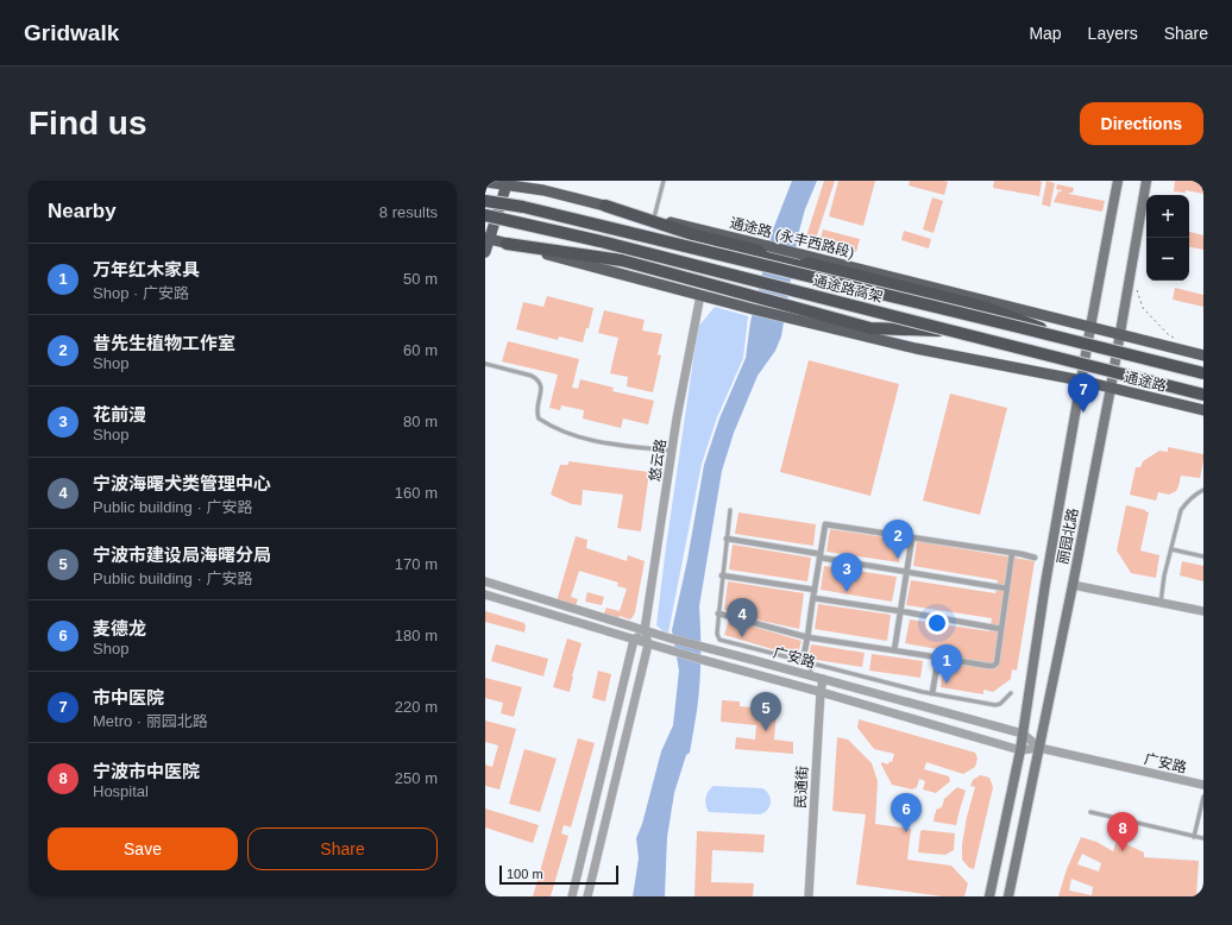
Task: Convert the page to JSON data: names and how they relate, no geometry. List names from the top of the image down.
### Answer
{
  "streets": {
    "highway": ["通途路高架"],
    "main road": ["通途路 (永丰西路段)", "通途路", "丽园北路"],
    "street": ["悠云路", "广安路", "民通街"]
  },
  "crossings": [
    ["通途路 (永丰西路段)", "丽园北路"],
    ["通途路", "丽园北路"],
    ["悠云路", "广安路"],
    ["丽园北路", "广安路"],
    ["广安路", "民通街"]
  ],
  "scale_bar": "100 m",
  "page": {
    "header": "Gridwalk",
    "nav": ["Map", "Layers", "Share"],
    "buttons": [
      "Directions",
      ["Save", "Share"]
    ],
    "title": "Find us",
    "heading": ["Nearby", "8 results"],
    "map_buttons": ["+", "−"],
    "list": [
      {
        "mark": "1",
        "name": "万年红木家具",
        "note": "Shop · 广安路",
        "value": "50 m"
      },
      {
        "mark": "2",
        "name": "昔先生植物工作室",
        "note": "Shop",
        "value": "60 m"
      },
      {
        "mark": "3",
        "name": "花前漫",
        "note": "Shop",
        "value": "80 m"
      },
      {
        "mark": "4",
        "name": "宁波海曙犬类管理中心",
        "note": "Public building · 广安路",
        "value": "160 m"
      },
      {
        "mark": "5",
        "name": "宁波市建设局海曙分局",
        "note": "Public building · 广安路",
        "value": "170 m"
      },
      {
        "mark": "6",
        "name": "麦德龙",
        "note": "Shop",
        "value": "180 m"
      },
      {
        "mark": "7",
        "name": "市中医院",
        "note": "Metro · 丽园北路",
        "value": "220 m"
      },
      {
        "mark": "8",
        "name": "宁波市中医院",
        "note": "Hospital",
        "value": "250 m"
      }
    ],
    "pins": [
      "7",
      "2",
      "3",
      "4",
      "1",
      "5",
      "6",
      "8"
    ],
    "scale": "100 m"
  }
}
